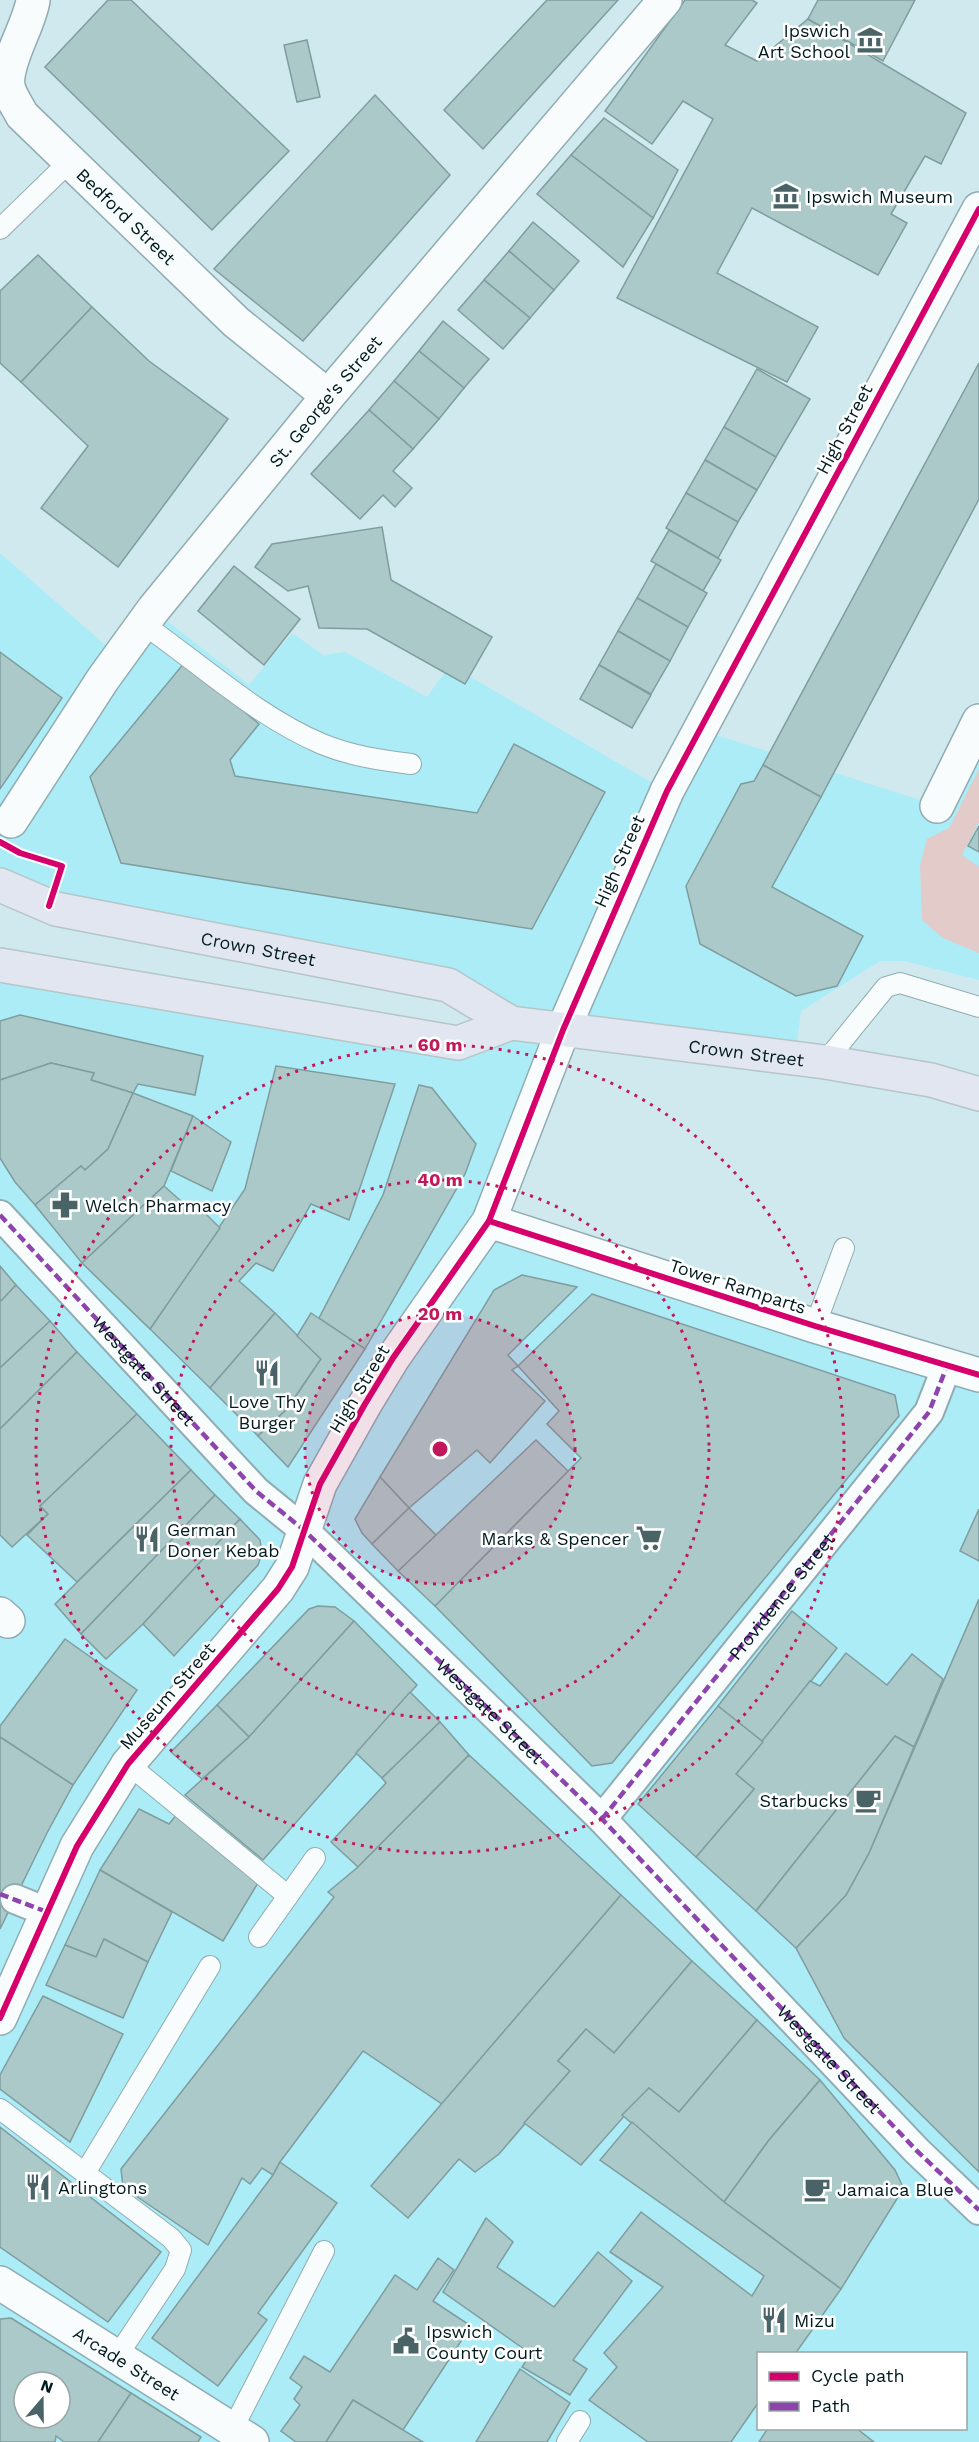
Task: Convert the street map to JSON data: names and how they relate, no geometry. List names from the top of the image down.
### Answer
{
  "streets": {
    "main road": ["Crown Street"],
    "street": [
      "Bedford Street",
      "St. George's Street",
      "High Street",
      "Tower Ramparts",
      "Westgate Street",
      "Providence Street",
      "Museum Street",
      "Arcade Street"
    ]
  },
  "crossings": [
    ["Bedford Street", "St. George's Street"],
    ["High Street", "Crown Street"],
    ["High Street", "Tower Ramparts"],
    ["High Street", "Westgate Street"],
    ["High Street", "Museum Street"],
    ["Tower Ramparts", "Providence Street"],
    ["Westgate Street", "Providence Street"],
    ["Westgate Street", "Museum Street"]
  ],
  "places": {
    "museum": ["Ipswich Art School", "Ipswich Museum"],
    "pharmacy": ["Welch Pharmacy"],
    "restaurant": [
      "Love Thy Burger",
      "German Doner Kebab",
      "Arlingtons",
      "Mizu"
    ],
    "supermarket": ["Marks & Spencer"],
    "cafe": ["Starbucks", "Jamaica Blue"],
    "public building": ["Ipswich County Court"]
  },
  "legend": ["Cycle path", "Path"],
  "north": "top",
  "rings": ["60 m", "40 m", "20 m"]
}
